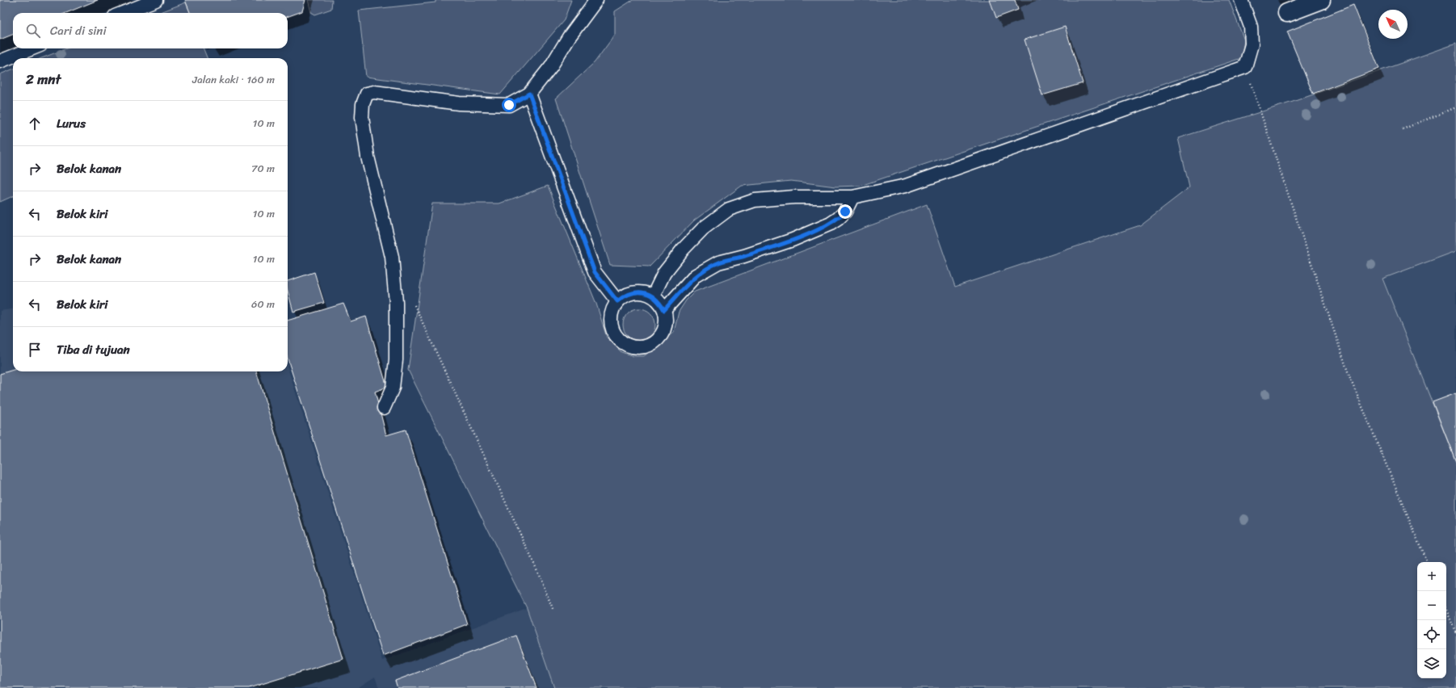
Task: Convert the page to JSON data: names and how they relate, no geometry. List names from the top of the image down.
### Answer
{
  "north": "top left",
  "page": {
    "search": "Cari di sini",
    "heading": ["2 mnt", "Jalan kaki · 160 m"],
    "list": [
      ["Lurus", "10 m"],
      ["Belok kanan", "70 m"],
      ["Belok kiri", "10 m"],
      ["Belok kanan", "10 m"],
      ["Belok kiri", "60 m"],
      "Tiba di tujuan"
    ],
    "map_buttons": ["+", "−"]
  }
}
